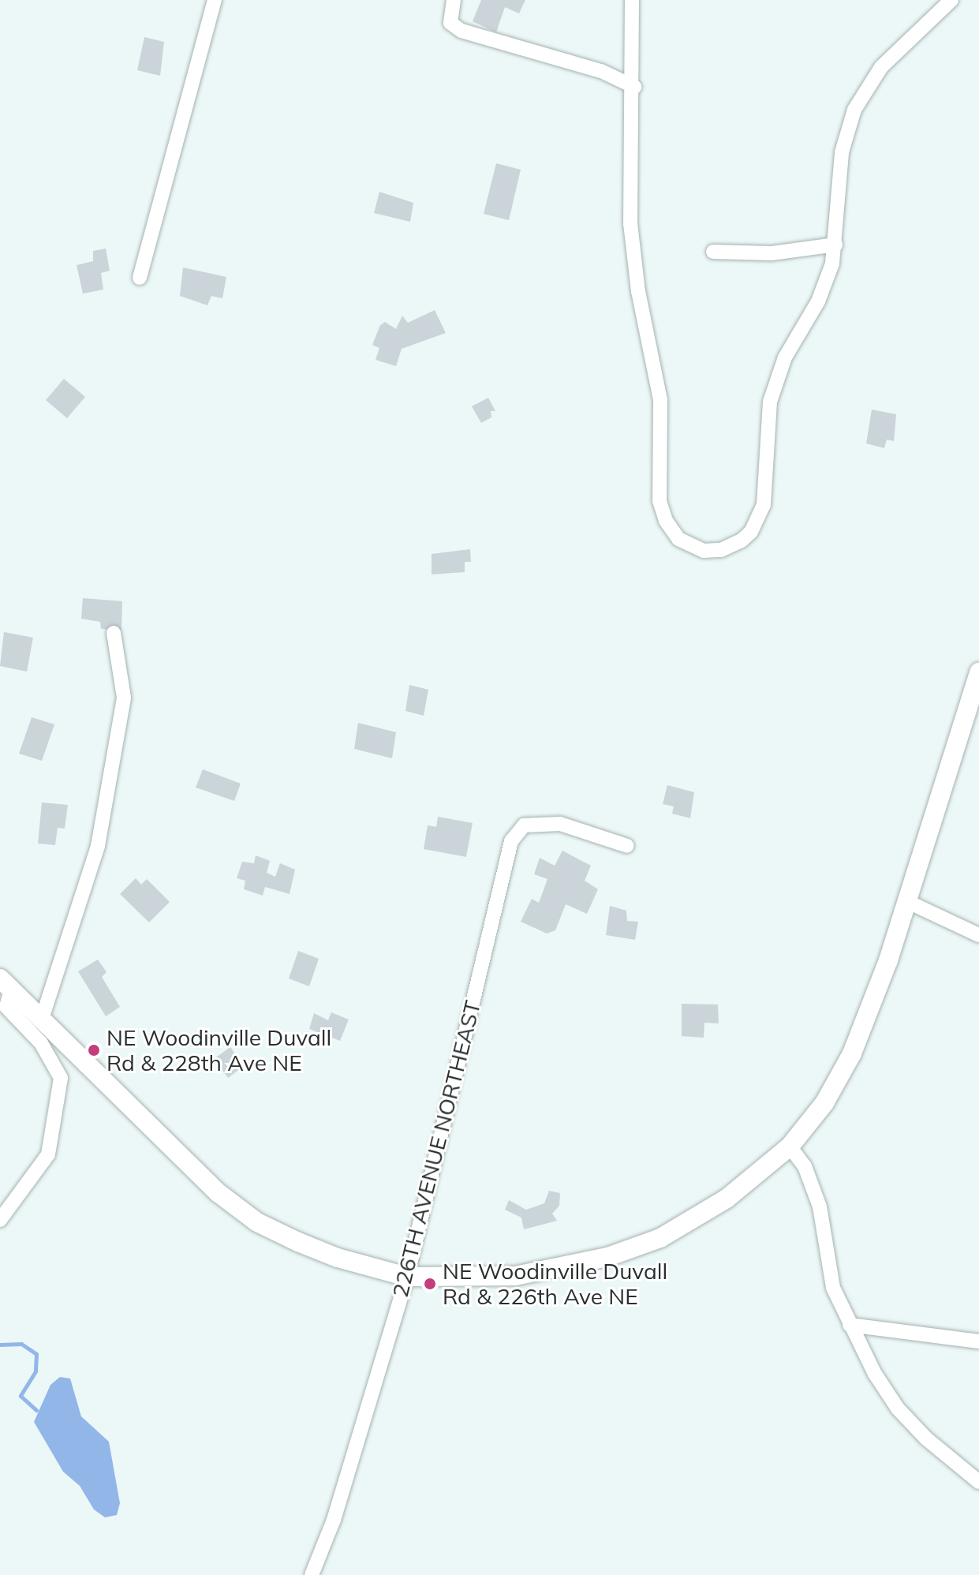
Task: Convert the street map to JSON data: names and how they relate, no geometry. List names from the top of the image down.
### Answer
{
  "streets": {
    "street": ["226TH AVENUE NORTHEAST"]
  },
  "places": ["NE Woodinville Duvall Rd & 228th Ave NE", "NE Woodinville Duvall Rd & 226th Ave NE"]
}
